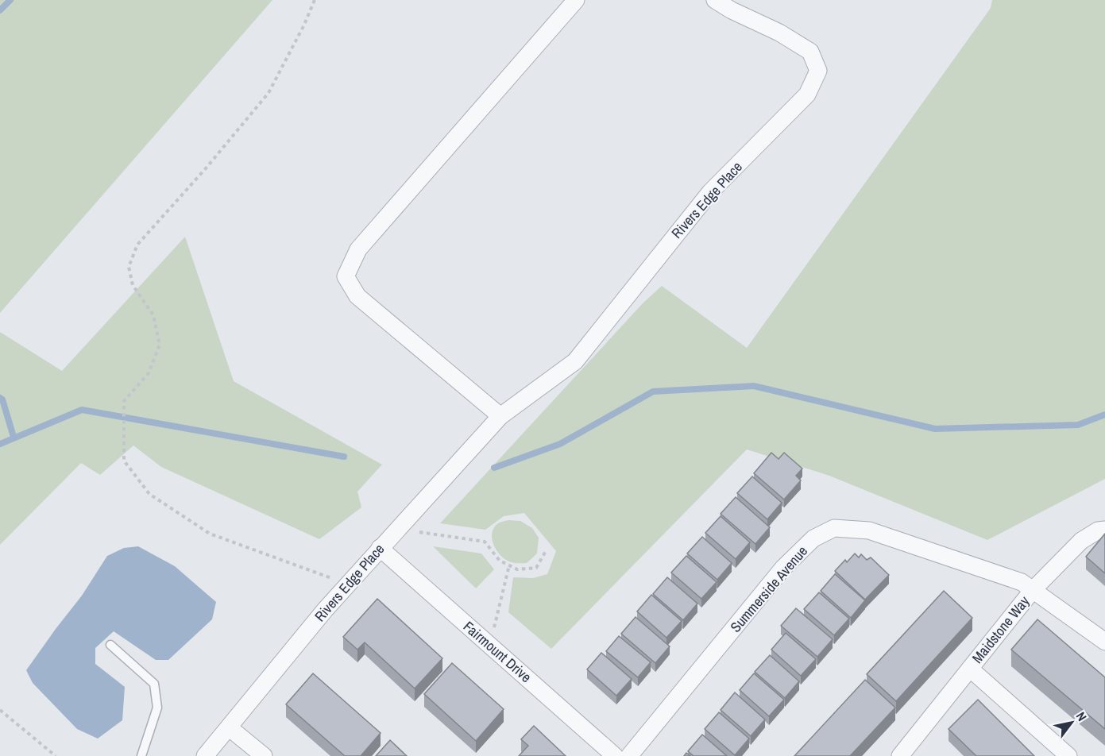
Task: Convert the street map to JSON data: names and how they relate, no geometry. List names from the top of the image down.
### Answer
{
  "streets": {
    "street": [
      "Rivers Edge Place",
      "Summerside Avenue",
      "Maidstone Way",
      "Fairmount Drive"
    ]
  },
  "crossings": [
    ["Rivers Edge Place", "Fairmount Drive"],
    ["Summerside Avenue", "Maidstone Way"]
  ],
  "north": "top right"
}
